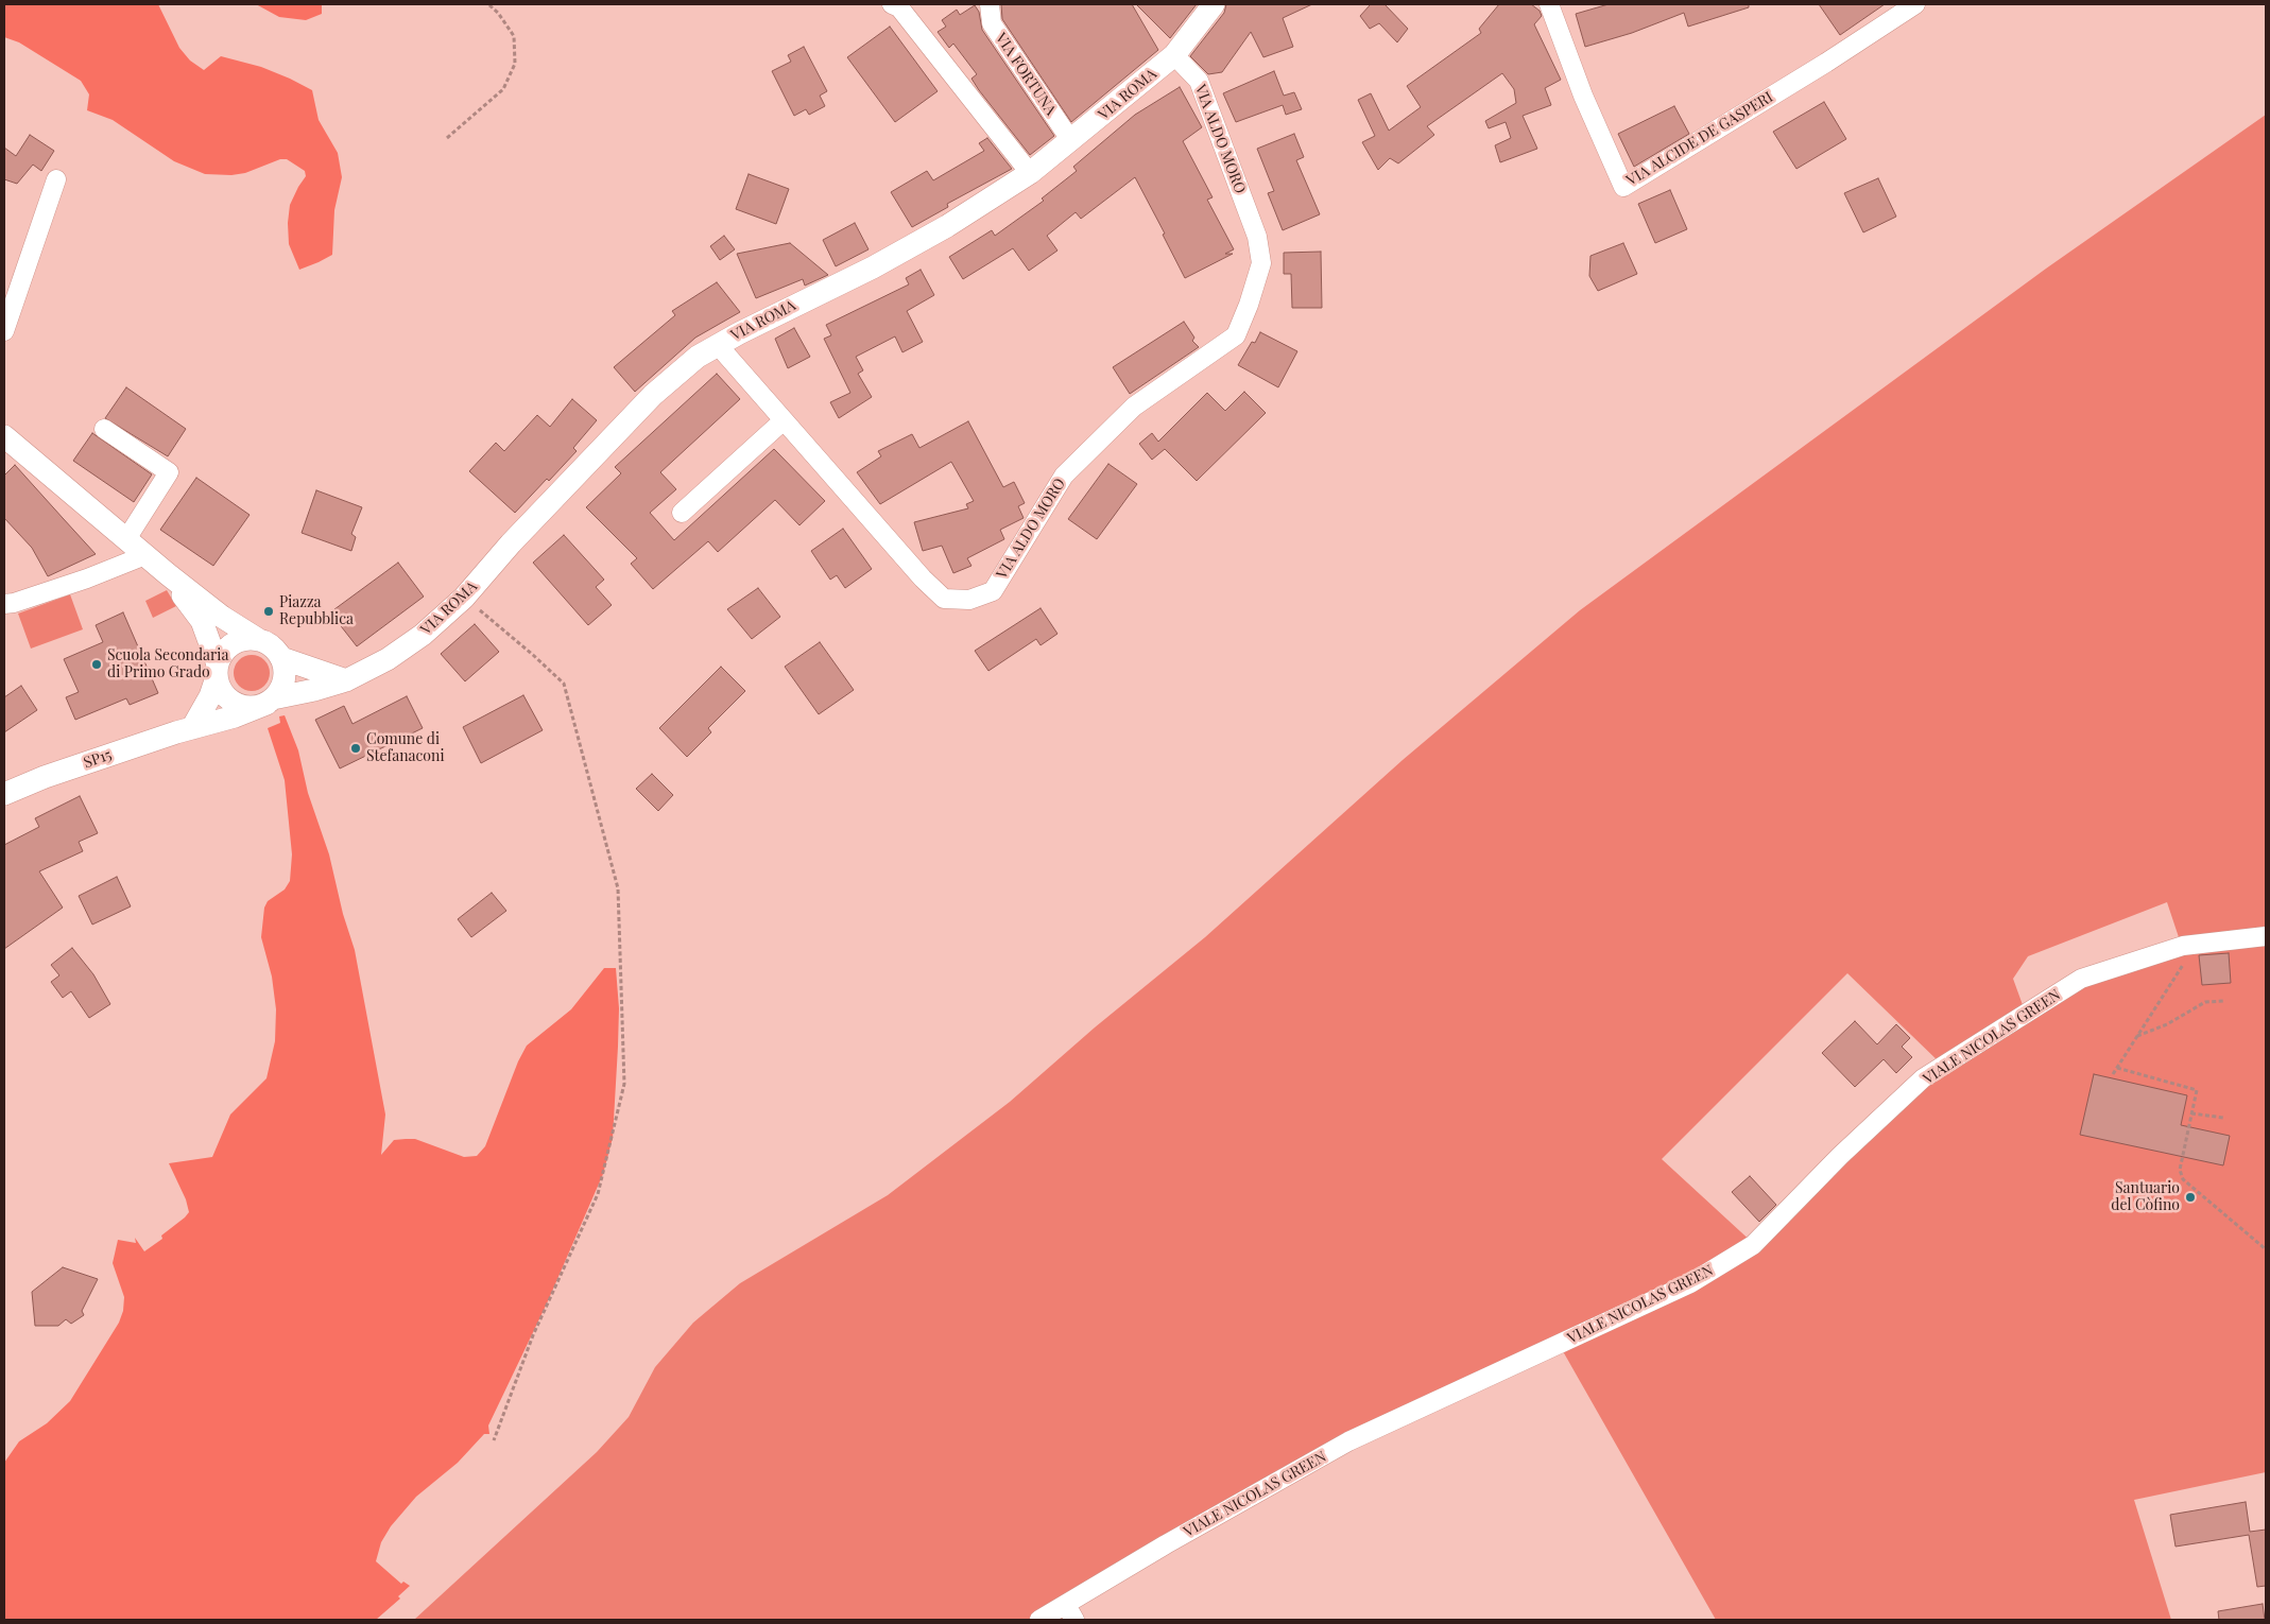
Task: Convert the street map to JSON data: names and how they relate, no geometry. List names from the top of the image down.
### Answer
{
  "streets": {
    "street": [
      "VIA FORTUNA",
      "VIA ROMA",
      "VIA ALDO MORO",
      "VIA ALCIDE DE GASPERI",
      "SP15",
      "VIALE NICOLAS GREEN"
    ]
  },
  "crossings": [
    ["VIA FORTUNA", "VIA ROMA"],
    ["VIA ROMA", "VIA ALDO MORO"],
    ["VIA ROMA", "SP15"]
  ],
  "places": [
    "Piazza Repubblica",
    "Scuola Secondaria di Primo Grado",
    "Comune di Stefanaconi",
    "Santuario del Còfino"
  ]
}
